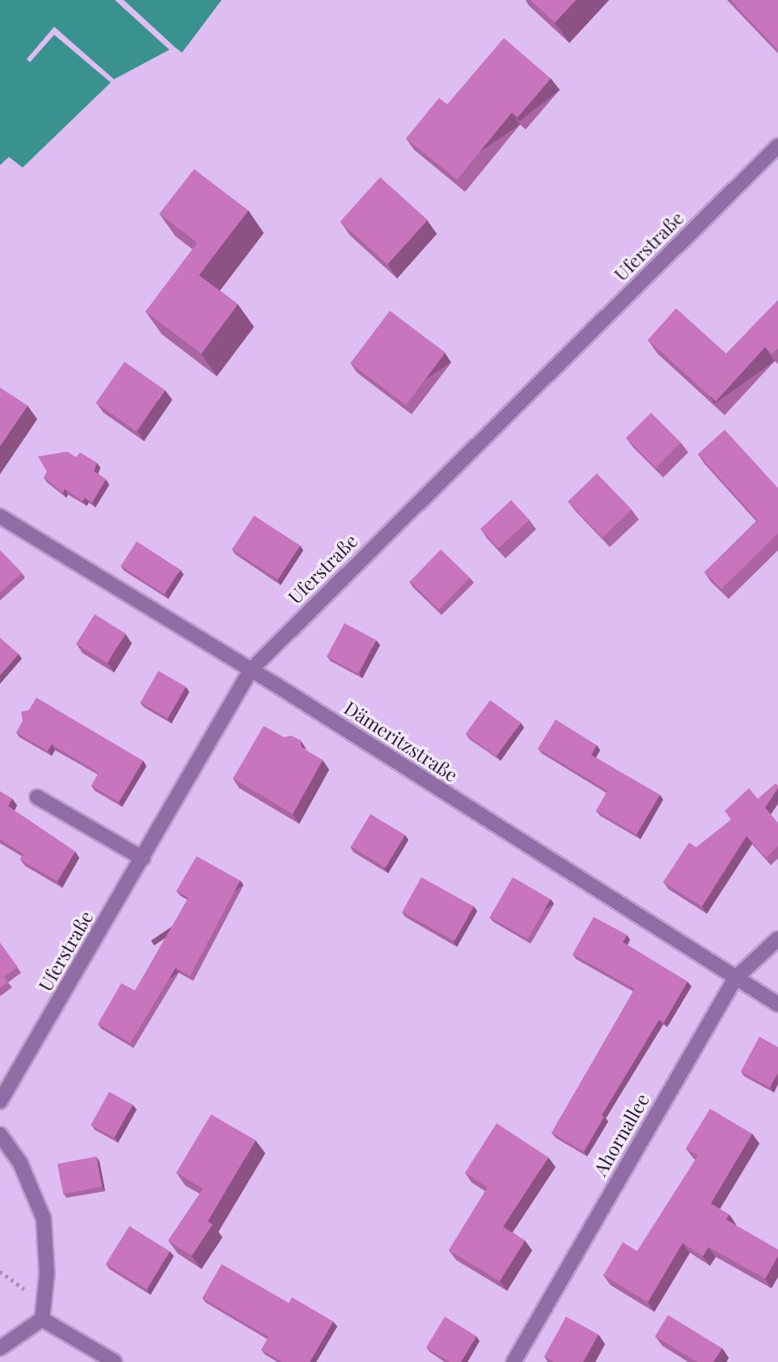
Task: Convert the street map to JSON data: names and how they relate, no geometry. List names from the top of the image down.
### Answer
{
  "streets": {
    "street": ["Uferstraße", "Dämeritzstraße", "Ahornallee"]
  },
  "crossings": [
    ["Uferstraße", "Dämeritzstraße"],
    ["Dämeritzstraße", "Ahornallee"]
  ]
}
